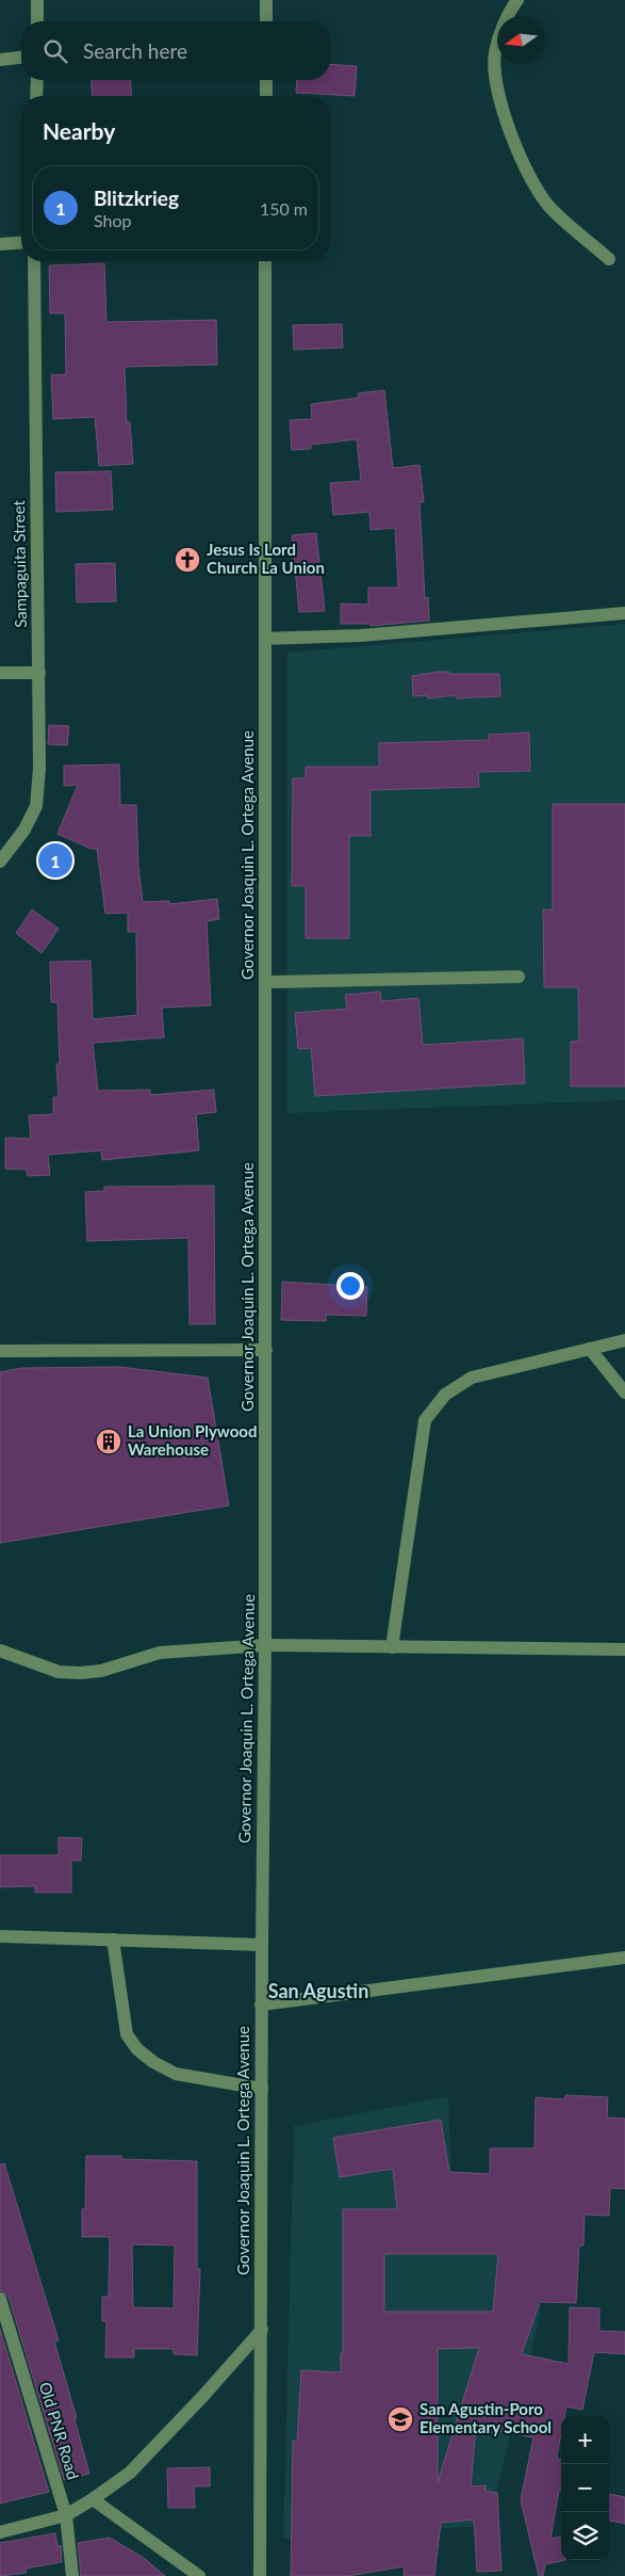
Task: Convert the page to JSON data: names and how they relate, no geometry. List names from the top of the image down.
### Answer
{
  "streets": {
    "street": ["Sampaguita Street", "Governor Joaquin L. Ortega Avenue", "Old PNR Road"]
  },
  "districts": ["San Agustin"],
  "places": {
    "church": ["Jesus Is Lord Church La Union"],
    "building": ["La Union Plywood Warehouse"],
    "school or university": ["San Agustin-Poro Elementary School"]
  },
  "north": "left",
  "page": {
    "search": "Search here",
    "heading": "Nearby",
    "list": [
      {
        "mark": "1",
        "name": "Blitzkrieg",
        "note": "Shop",
        "value": "150 m"
      }
    ],
    "pins": "1",
    "map_buttons": ["+", "−"]
  }
}
